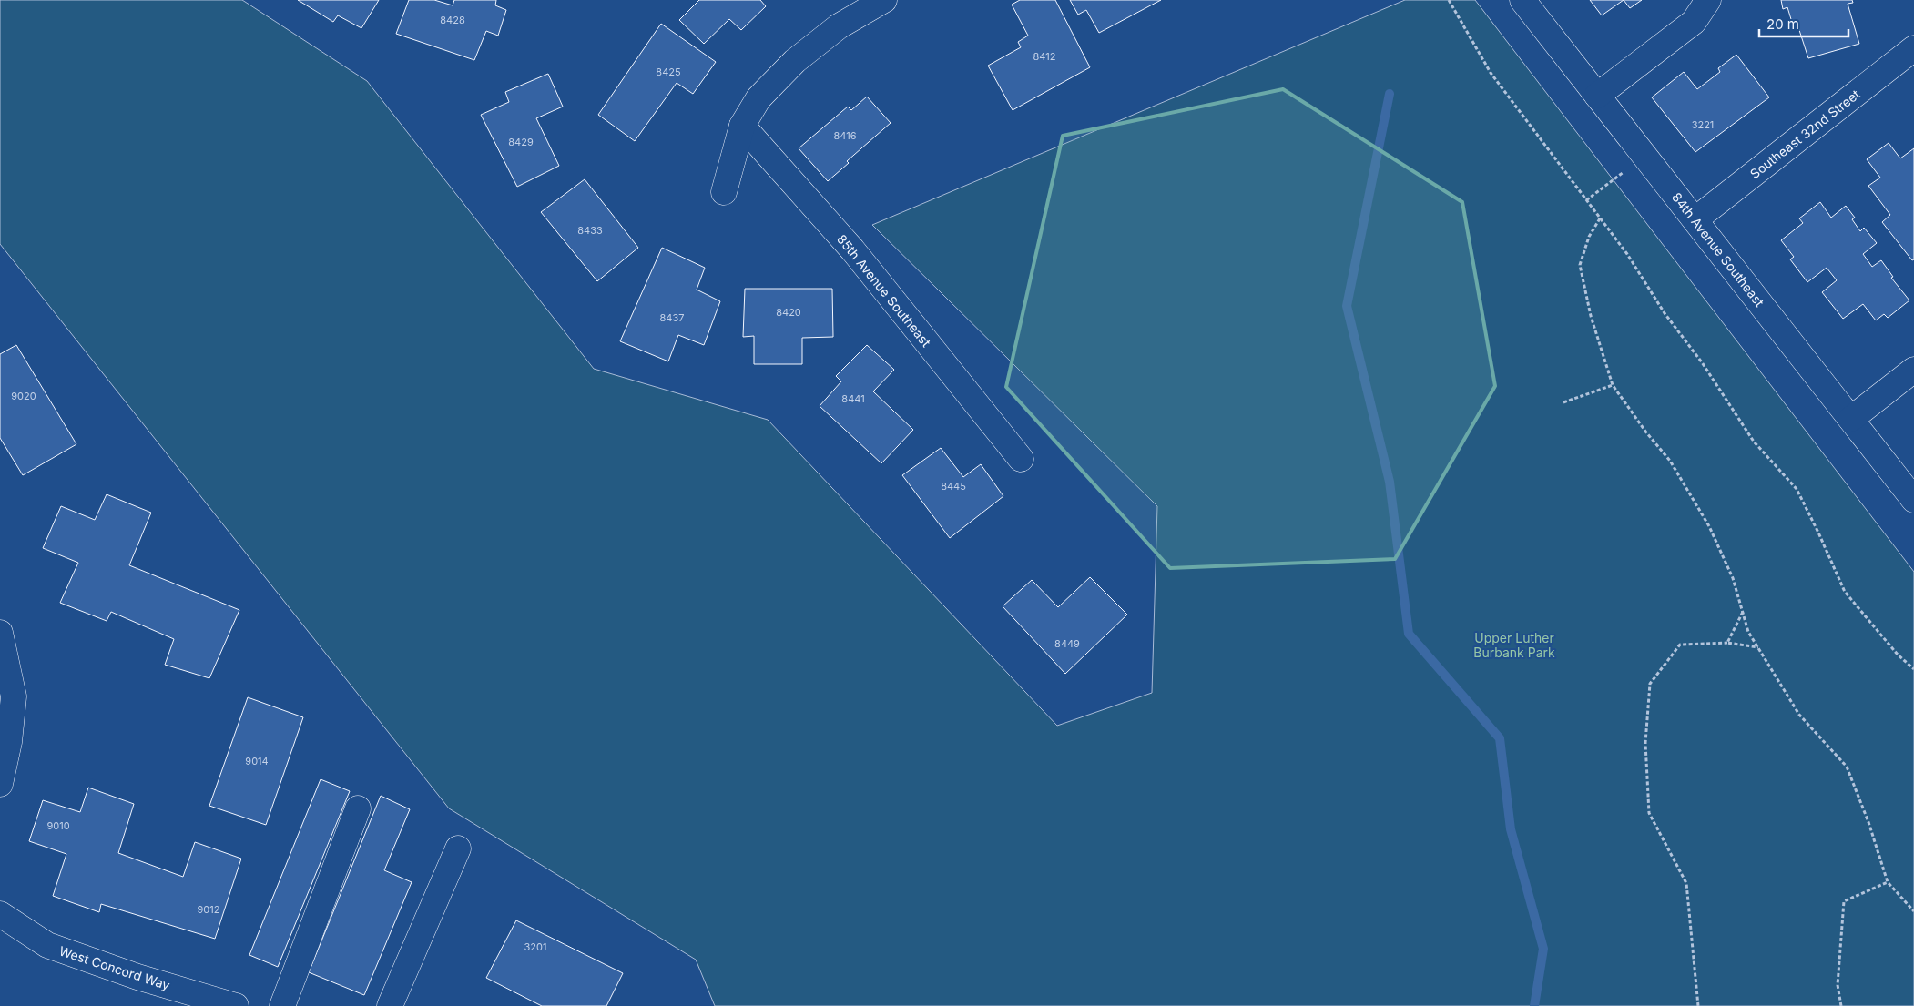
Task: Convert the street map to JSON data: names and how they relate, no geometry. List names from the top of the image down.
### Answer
{
  "streets": {
    "street": [
      "Southeast 32nd Street",
      "84th Avenue Southeast",
      "85th Avenue Southeast",
      "West Concord Way"
    ]
  },
  "crossings": [
    ["Southeast 32nd Street", "84th Avenue Southeast"]
  ],
  "parks": ["Upper Luther Burbank Park"],
  "house_numbers": [
    "8428",
    "8412",
    "8425",
    "3221",
    "8416",
    "8429",
    "8433",
    "8420",
    "8437",
    "9020",
    "8441",
    "8445",
    "8449",
    "9014",
    "9010",
    "9012",
    "3201"
  ],
  "scale_bar": "20 m"
}
